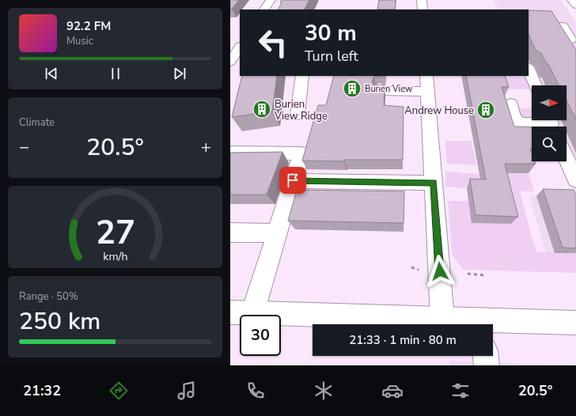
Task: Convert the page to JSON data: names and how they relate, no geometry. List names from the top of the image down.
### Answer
{
  "places": {
    "building": ["Burien View", "Burien View Ridge", "Andrew House"]
  },
  "north": "right",
  "page": {
    "turn": ["30 m", "Turn left"],
    "song": ["92.2 FM", "Music"],
    "tile": [
      "Climate",
      ["Range · 50%", "250 km"]
    ],
    "heat": ["−", "20.5°", "+"],
    "limit": "30",
    "trip": "21:33 · 1 min · 80 m",
    "tabs": ["21:32", "20.5°"],
    "gauge": ["27", "km/h"]
  }
}
